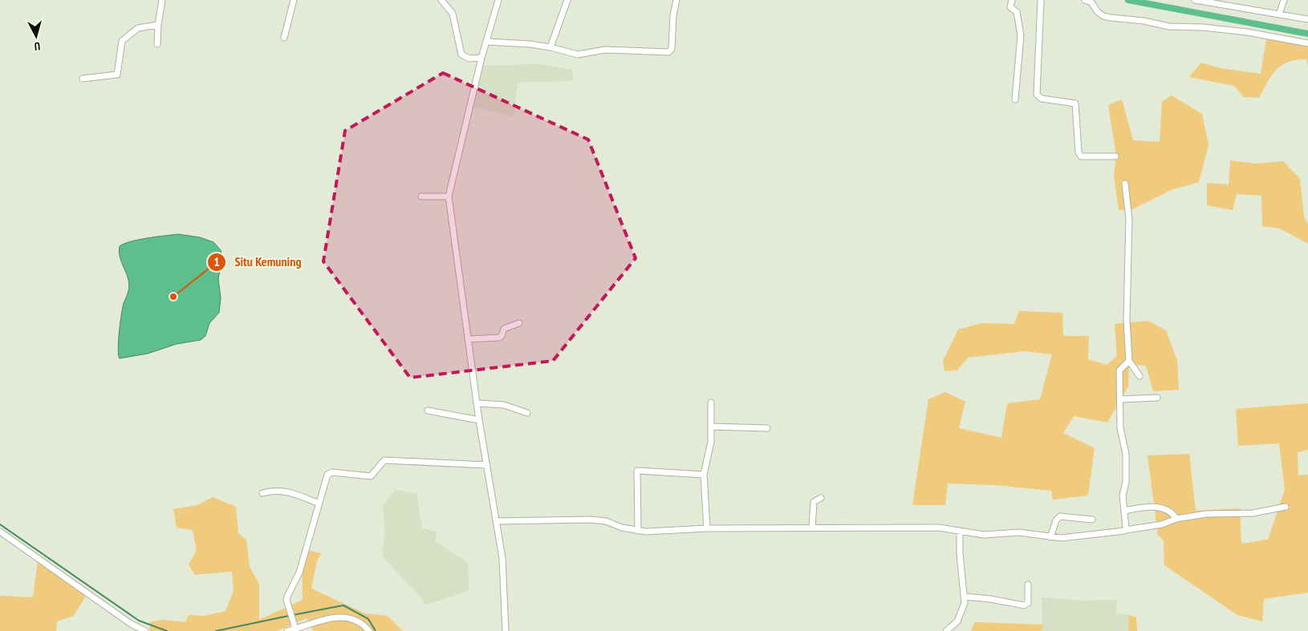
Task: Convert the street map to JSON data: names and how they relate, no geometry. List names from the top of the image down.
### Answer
{
  "places": ["Situ Kemuning"],
  "north": "bottom"
}
